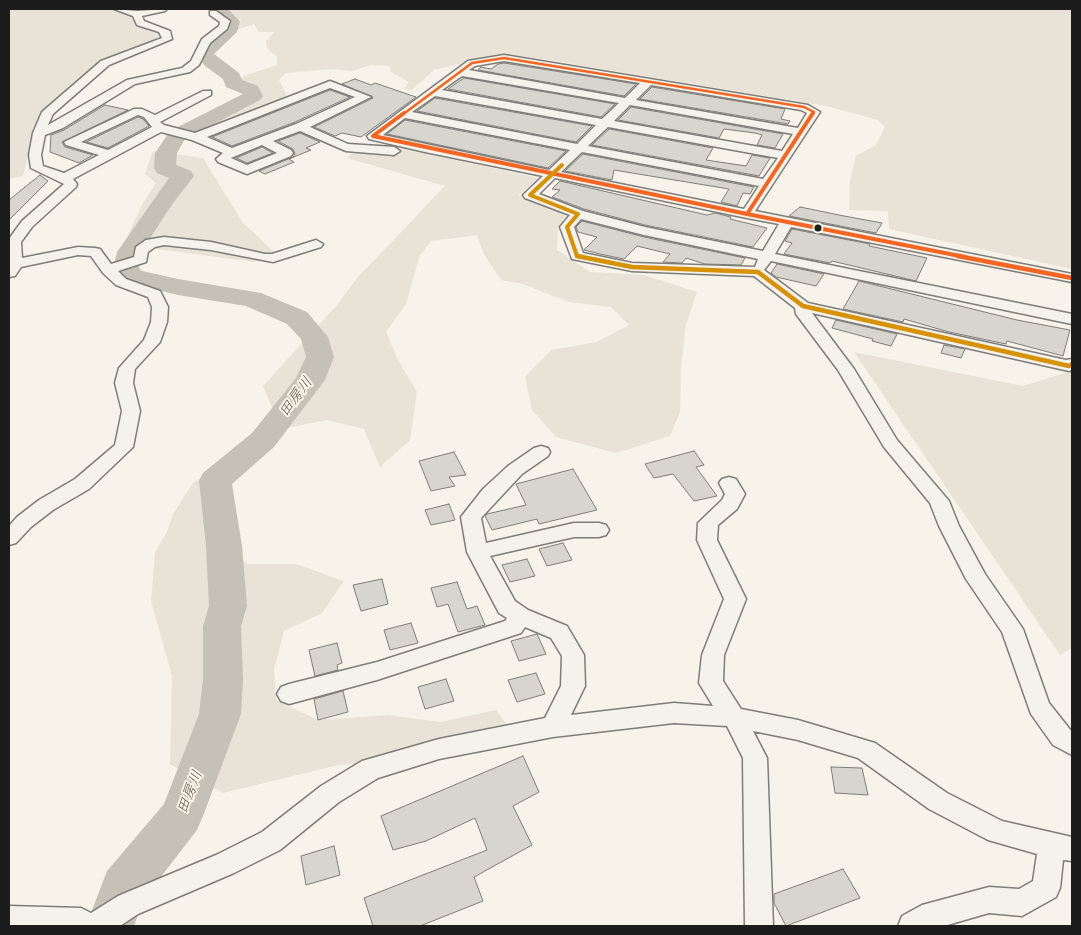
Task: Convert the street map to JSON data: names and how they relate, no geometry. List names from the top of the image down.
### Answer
{
  "water": ["田房川"]
}
